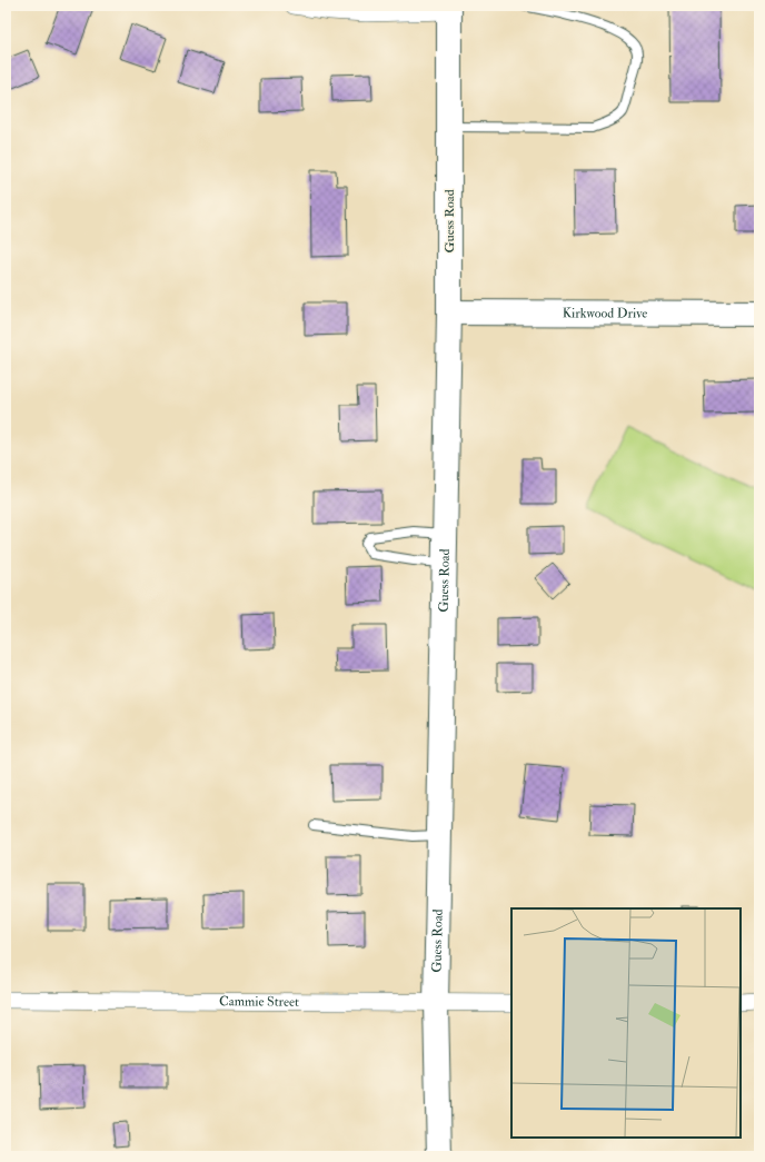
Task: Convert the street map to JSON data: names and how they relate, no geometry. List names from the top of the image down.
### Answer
{
  "streets": {
    "main road": ["Guess Road", "Kirkwood Drive"],
    "street": ["Cammie Street"]
  },
  "crossings": [
    ["Guess Road", "Kirkwood Drive"],
    ["Guess Road", "Cammie Street"]
  ]
}
